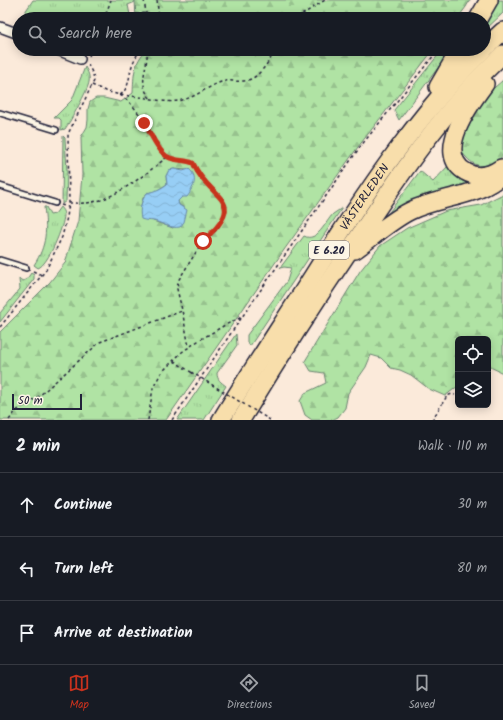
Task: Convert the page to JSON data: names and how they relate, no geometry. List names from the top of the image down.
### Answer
{
  "streets": {
    "highway": ["VÄSTERLEDEN", "E 6.20"]
  },
  "scale_bar": "50 m",
  "page": {
    "search": "Search here",
    "scale": "50 m",
    "heading": ["2 min", "Walk · 110 m"],
    "list": [
      ["Continue", "30 m"],
      ["Turn left", "80 m"],
      "Arrive at destination"
    ],
    "nav": ["Map", "Directions", "Saved"]
  }
}
